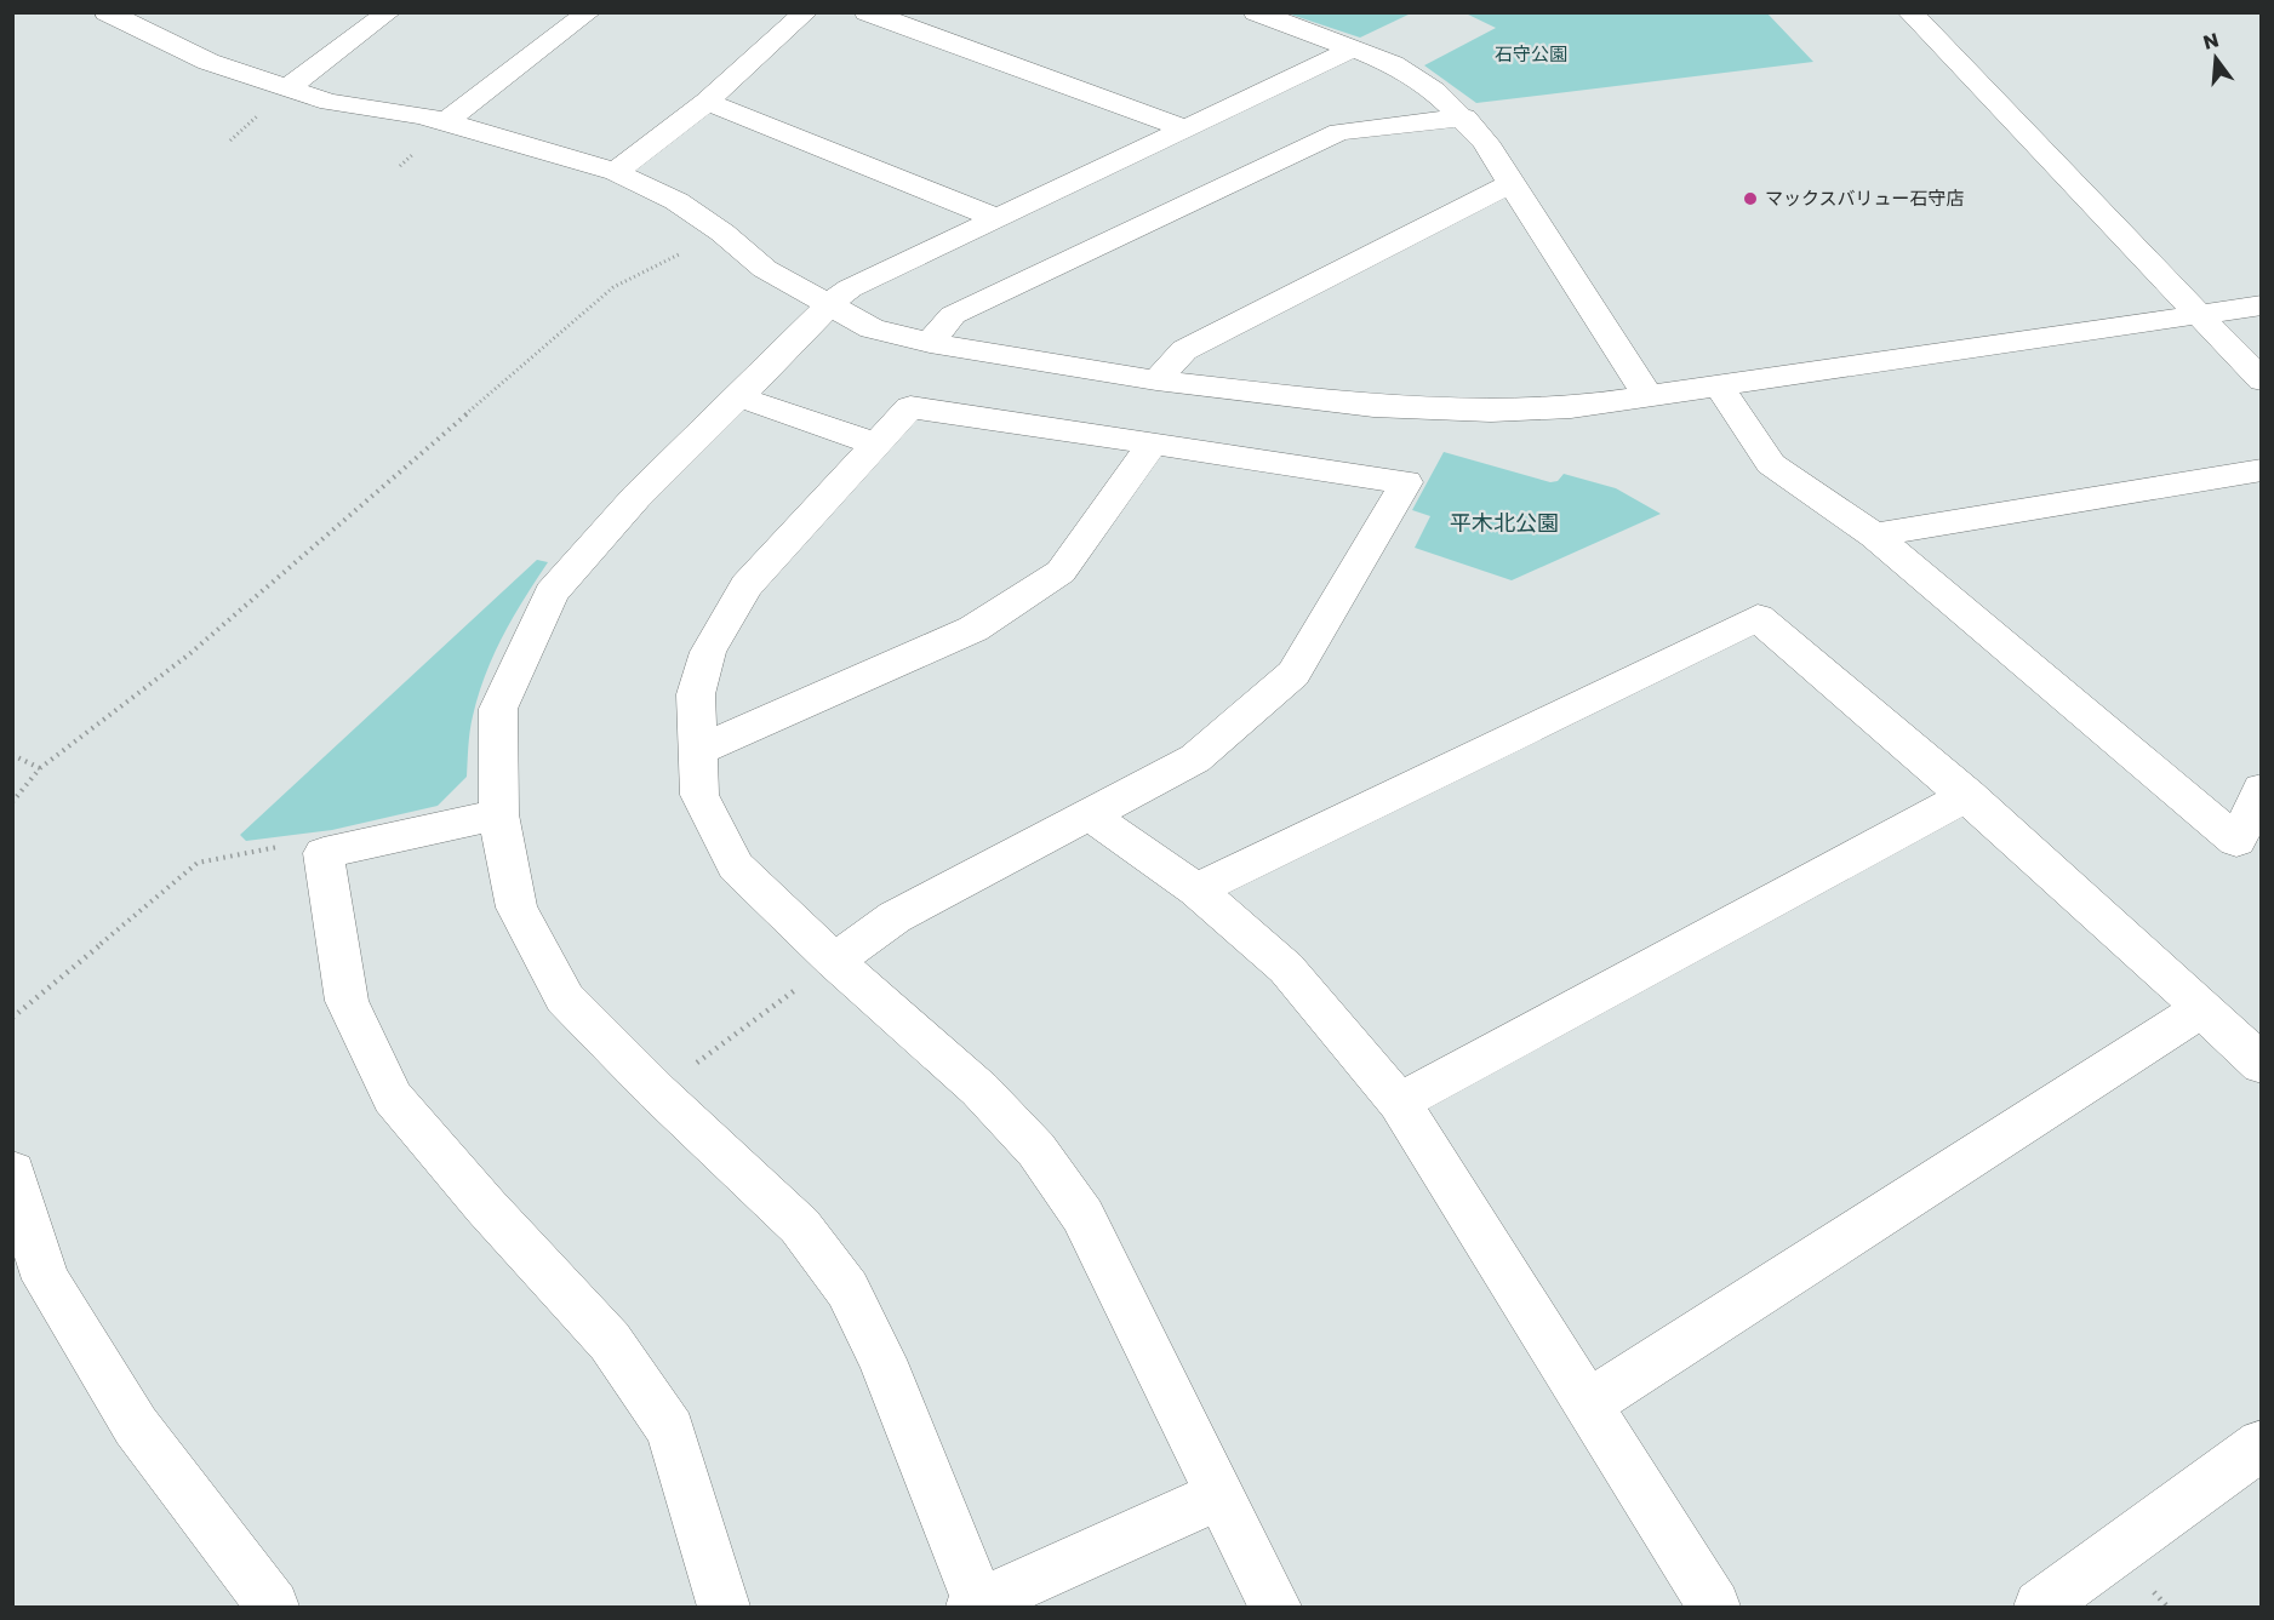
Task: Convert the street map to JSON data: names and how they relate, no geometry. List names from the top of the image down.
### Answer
{
  "parks": ["石守公園", "平木北公園"],
  "places": ["マックスバリュー石守店"],
  "north": "top"
}
